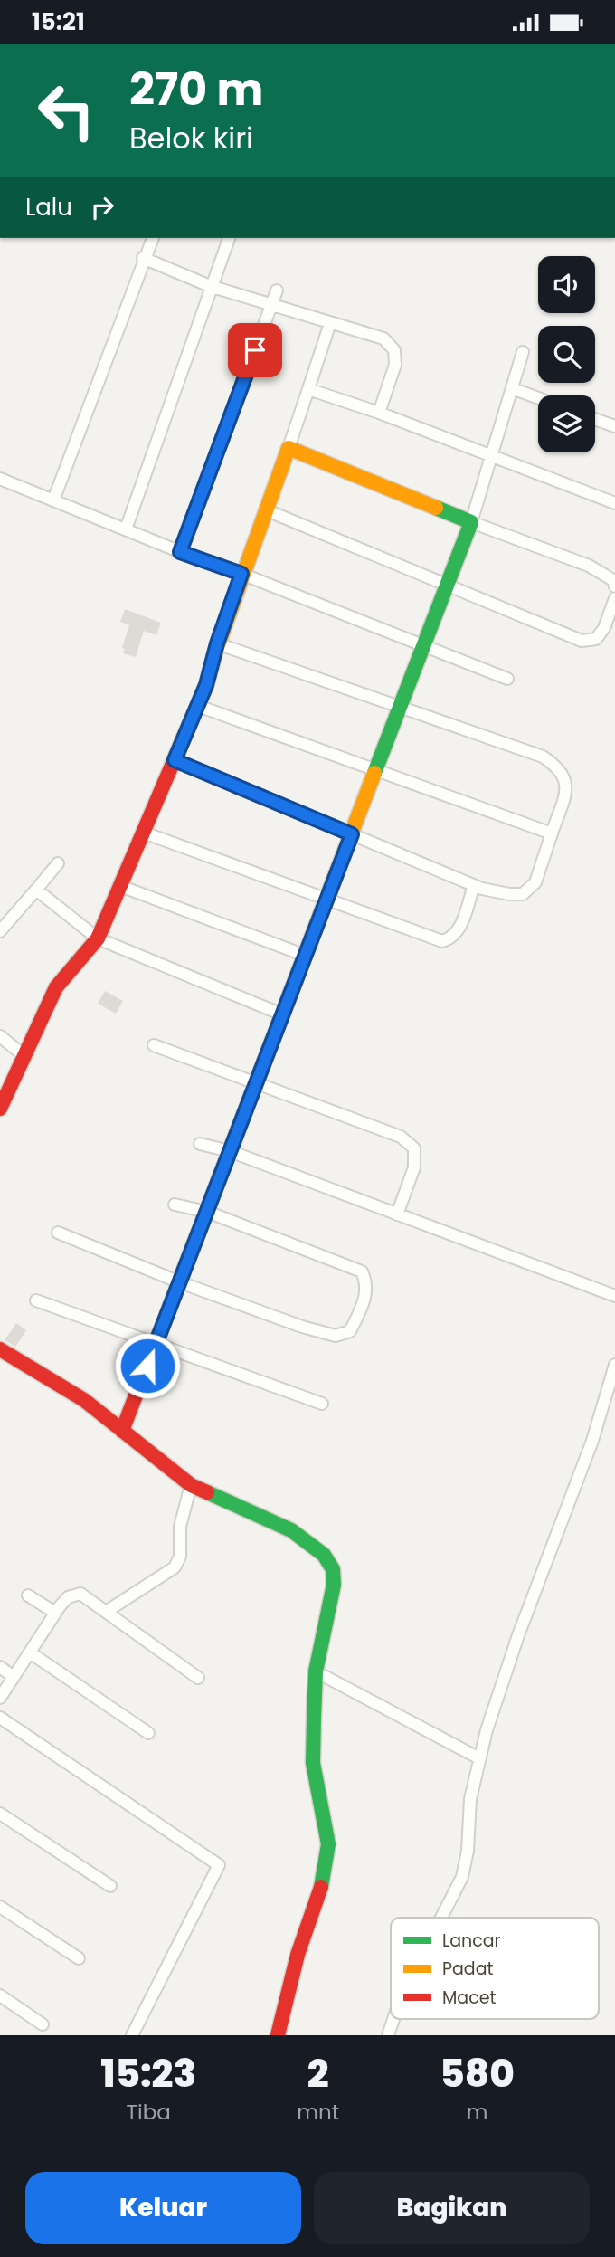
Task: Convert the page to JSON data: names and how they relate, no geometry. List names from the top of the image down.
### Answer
{
  "legend": ["Lancar", "Padat", "Macet"],
  "page": {
    "status": "15:21",
    "turn": ["270 m", "Belok kiri"],
    "then": "Lalu",
    "eta": [
      "15:23",
      "Tiba",
      "2",
      "mnt",
      "580",
      "m"
    ],
    "buttons": ["Keluar", "Bagikan"]
  }
}
